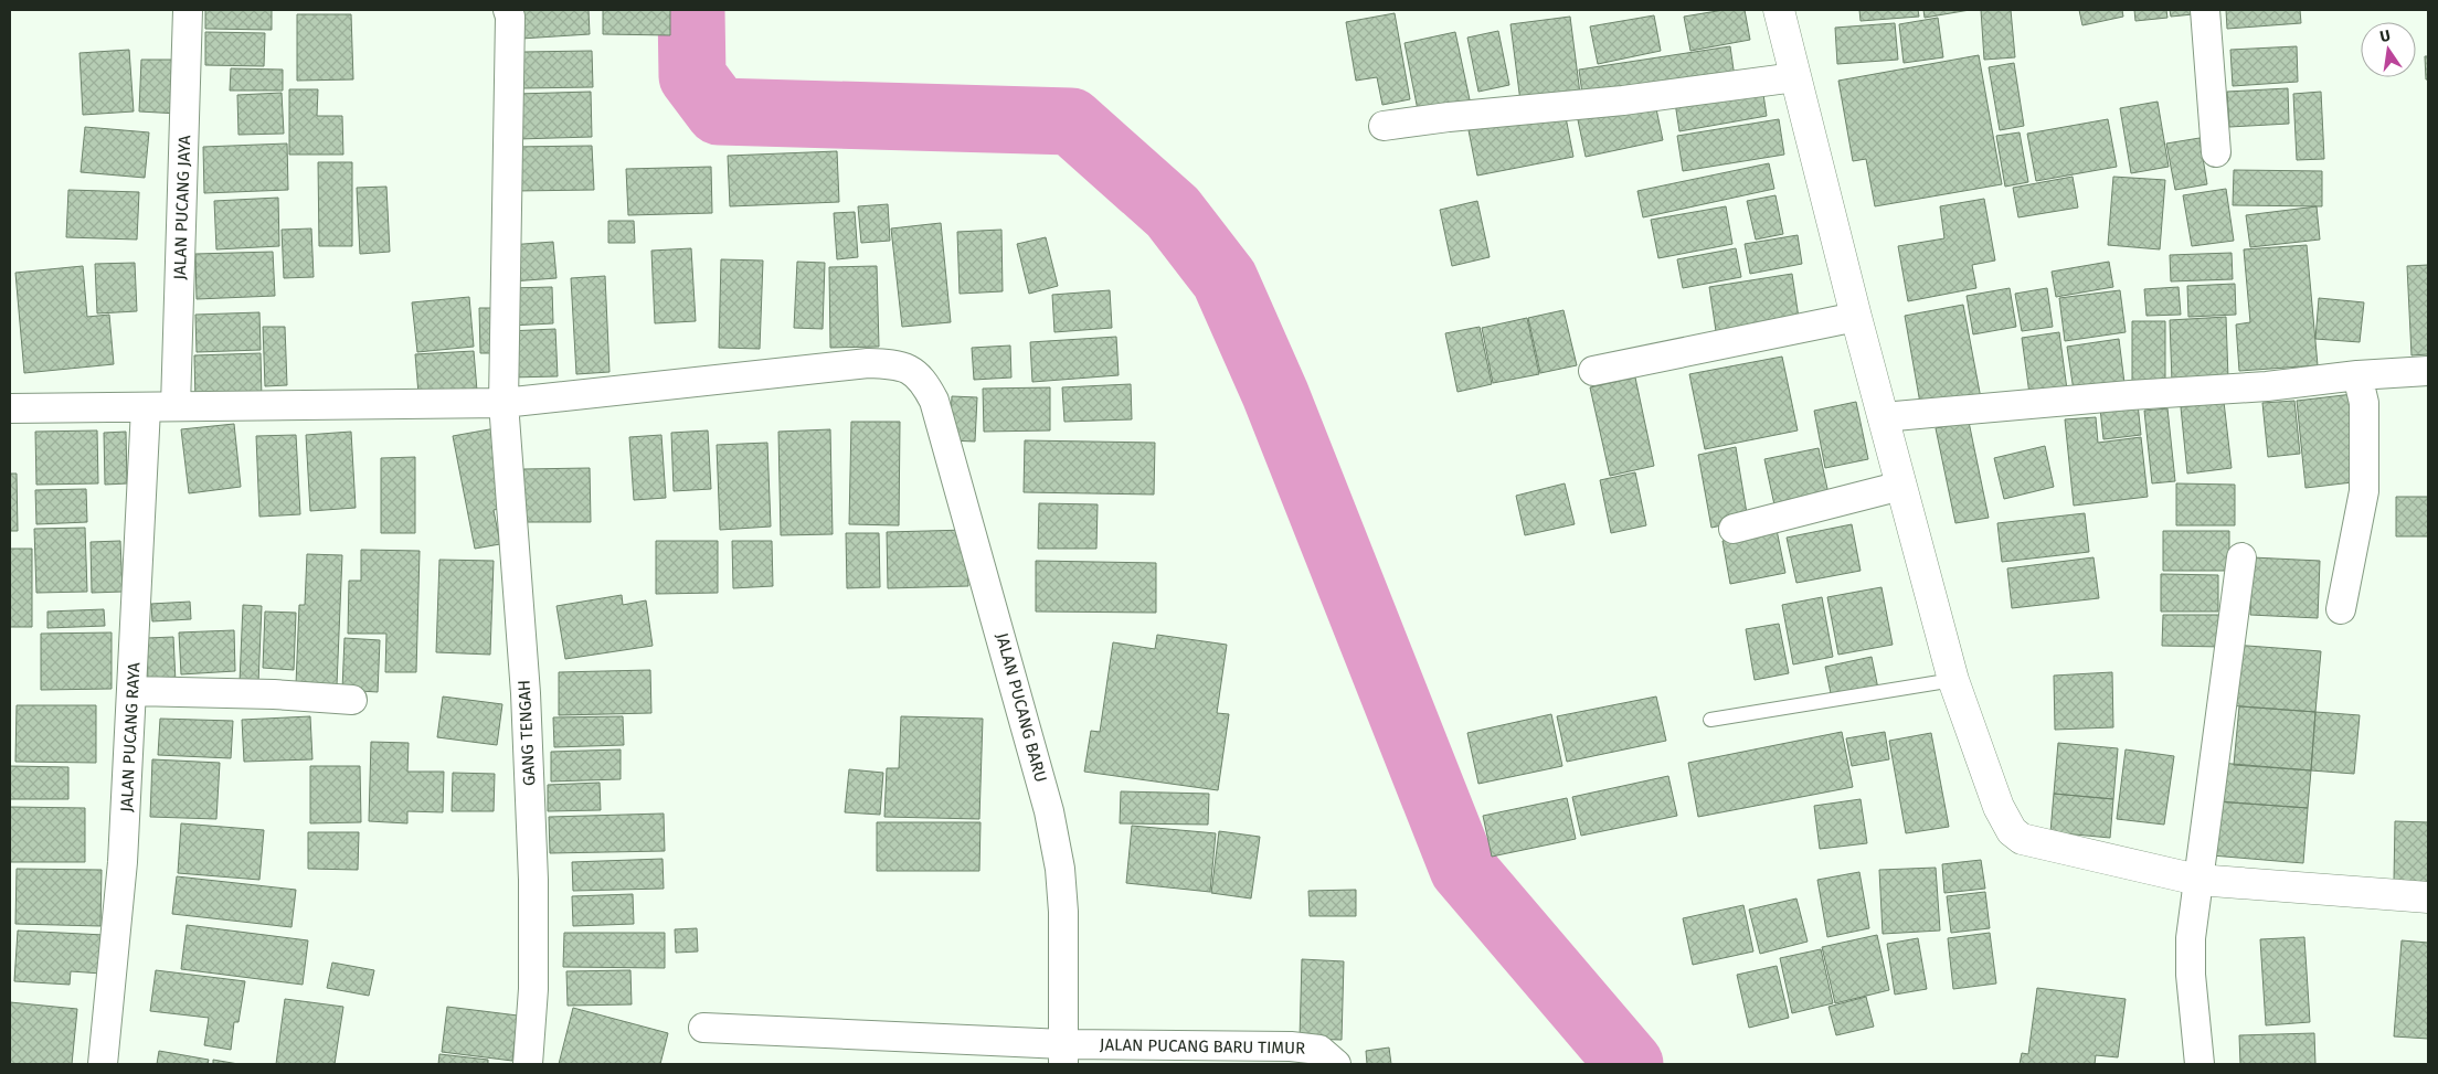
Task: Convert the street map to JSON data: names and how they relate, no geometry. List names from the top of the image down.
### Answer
{
  "streets": {
    "street": [
      "JALAN PUCANG JAYA",
      "JALAN PUCANG BARU",
      "GANG TENGAH",
      "JALAN PUCANG RAYA",
      "JALAN PUCANG BARU TIMUR"
    ]
  },
  "crossings": [
    ["JALAN PUCANG BARU", "GANG TENGAH"],
    ["JALAN PUCANG BARU", "JALAN PUCANG BARU TIMUR"]
  ],
  "north": "top"
}
